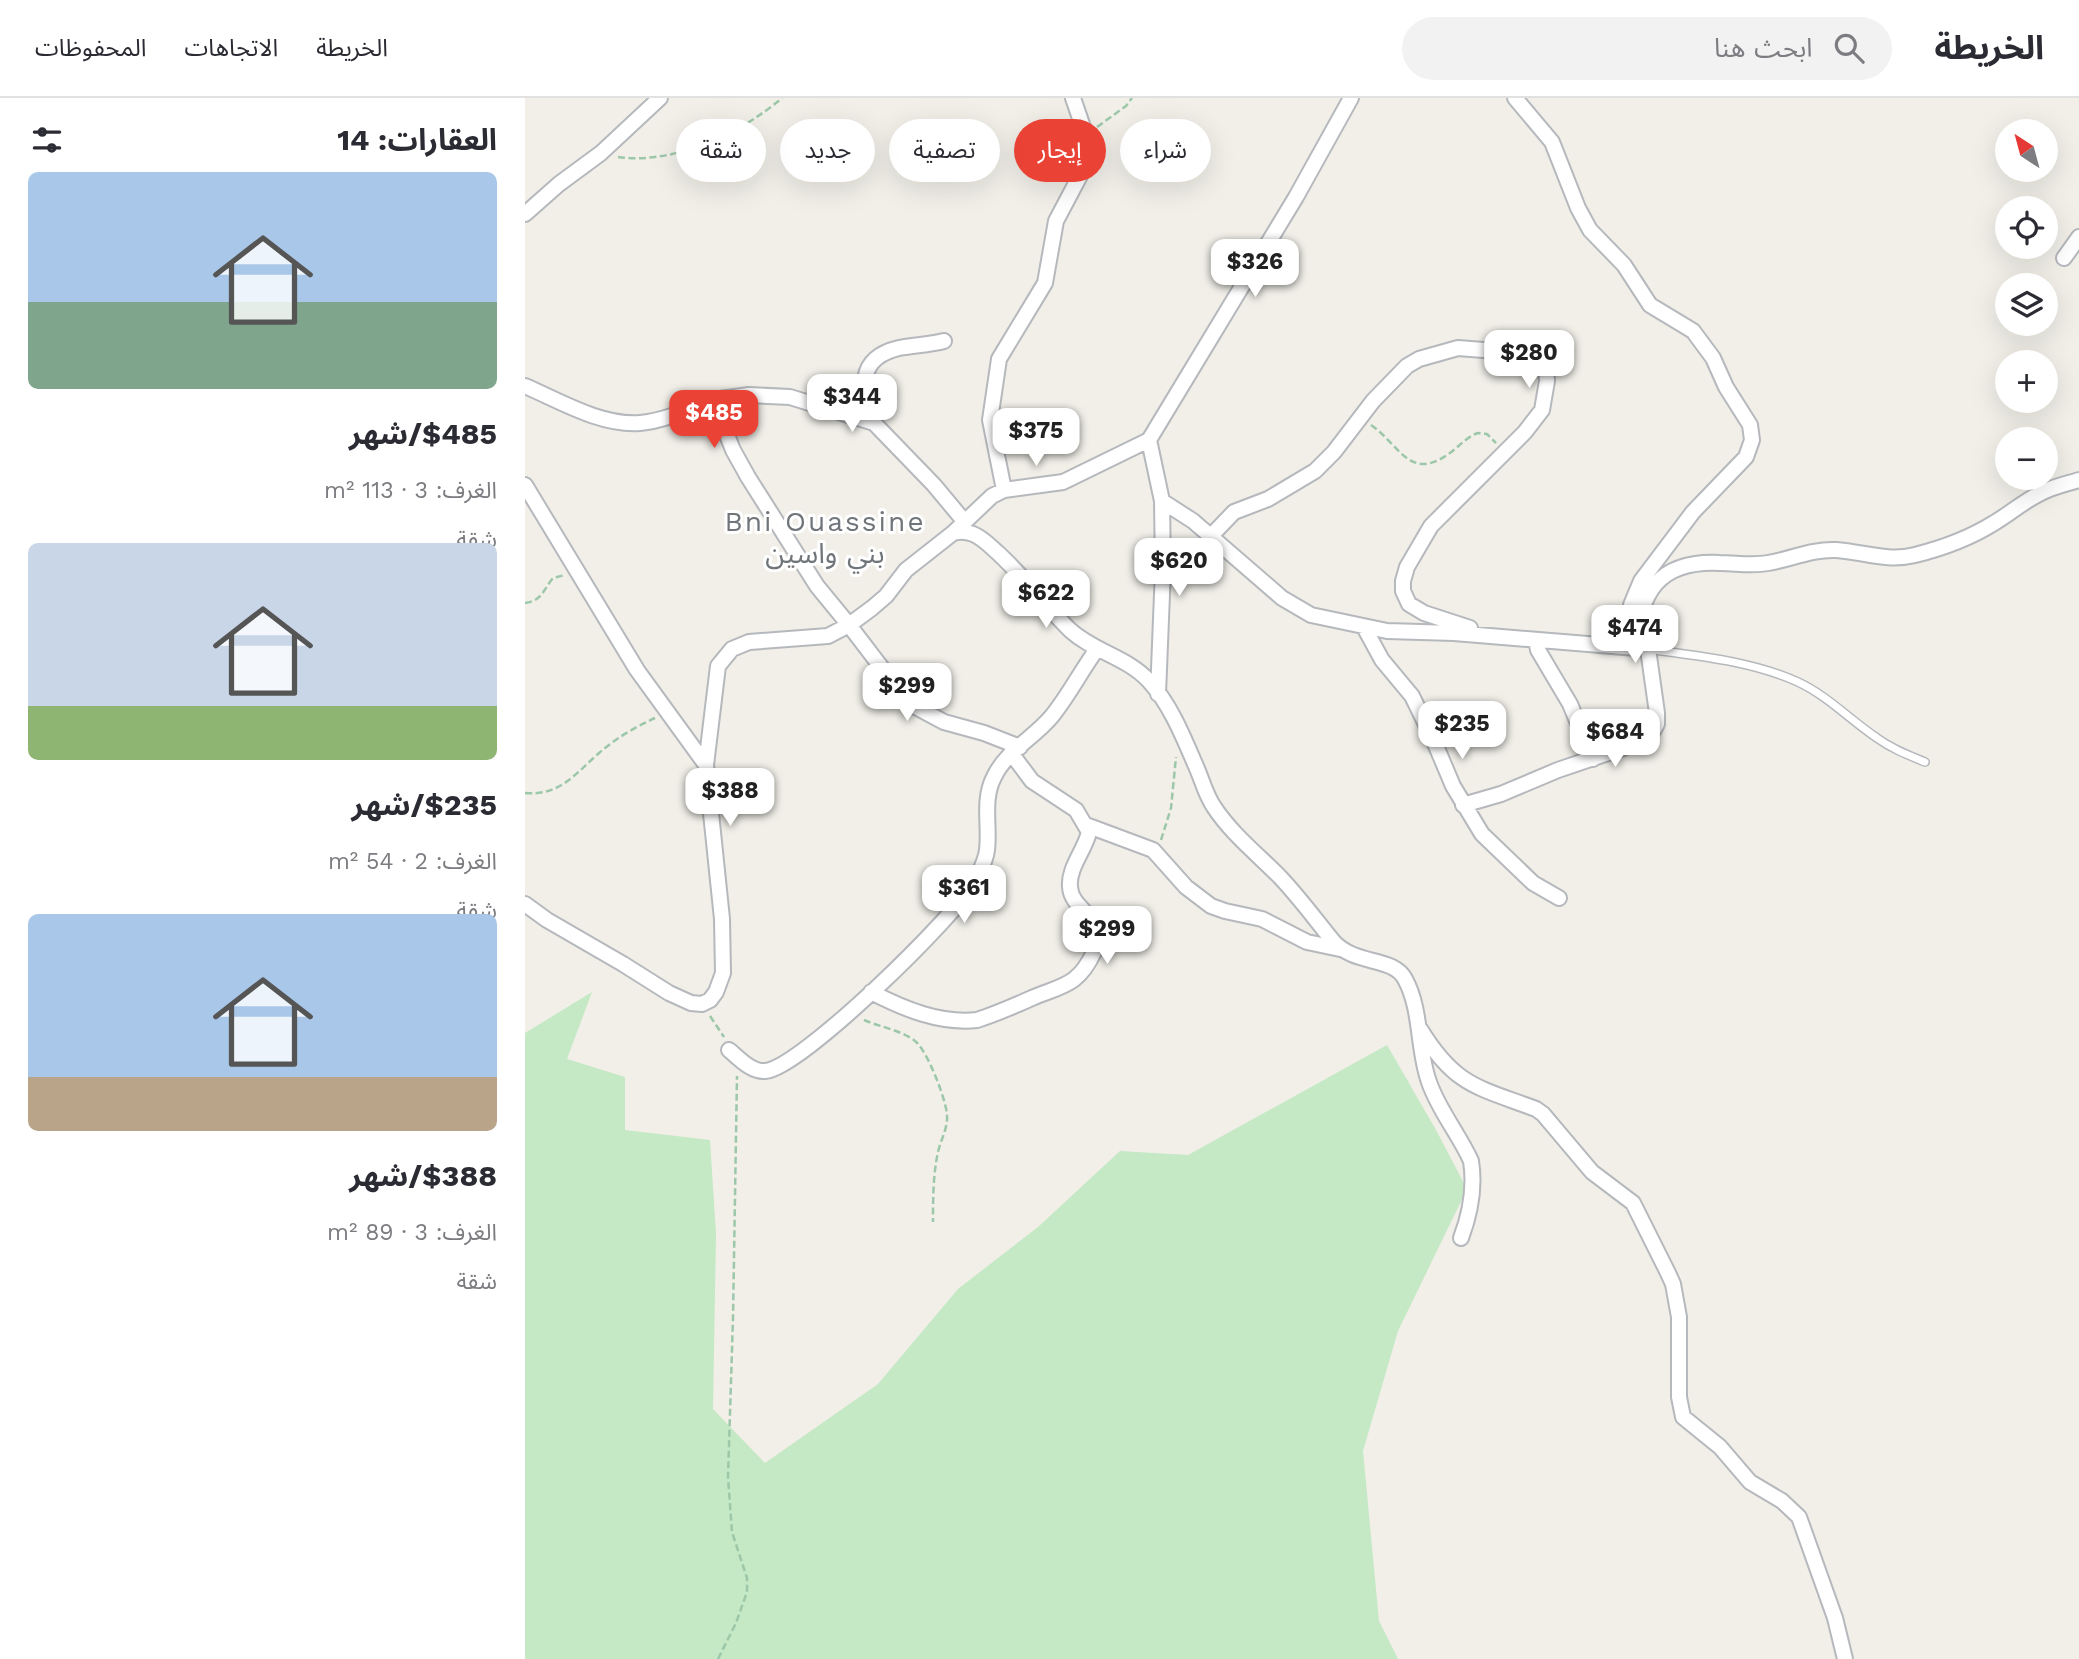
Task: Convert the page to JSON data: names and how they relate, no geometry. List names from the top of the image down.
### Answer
{
  "districts": ["Bni Ouassine بني واسين"],
  "north": "top left",
  "page": {
    "header": "الخريطة",
    "search": "ابحث هنا",
    "nav": ["الخريطة", "الاتجاهات", "المحفوظات"],
    "heading": "العقارات: 14",
    "map_buttons": ["+", "−"],
    "chip": [
      "شراء",
      "إيجار",
      "تصفية",
      "جديد",
      "شقة"
    ],
    "list": [
      {
        "name": "$485/شهر",
        "note": "الغرف: 3 · 113 m² · شقة"
      },
      {
        "name": "$235/شهر",
        "note": "الغرف: 2 · 54 m² · شقة"
      },
      {
        "name": "$388/شهر",
        "note": "الغرف: 3 · 89 m² · شقة"
      }
    ],
    "price": [
      "$326",
      "$280",
      "$344",
      "$485",
      "$375",
      "$620",
      "$622",
      "$474",
      "$299",
      "$235",
      "$684",
      "$388",
      "$361",
      "$299"
    ]
  }
}
